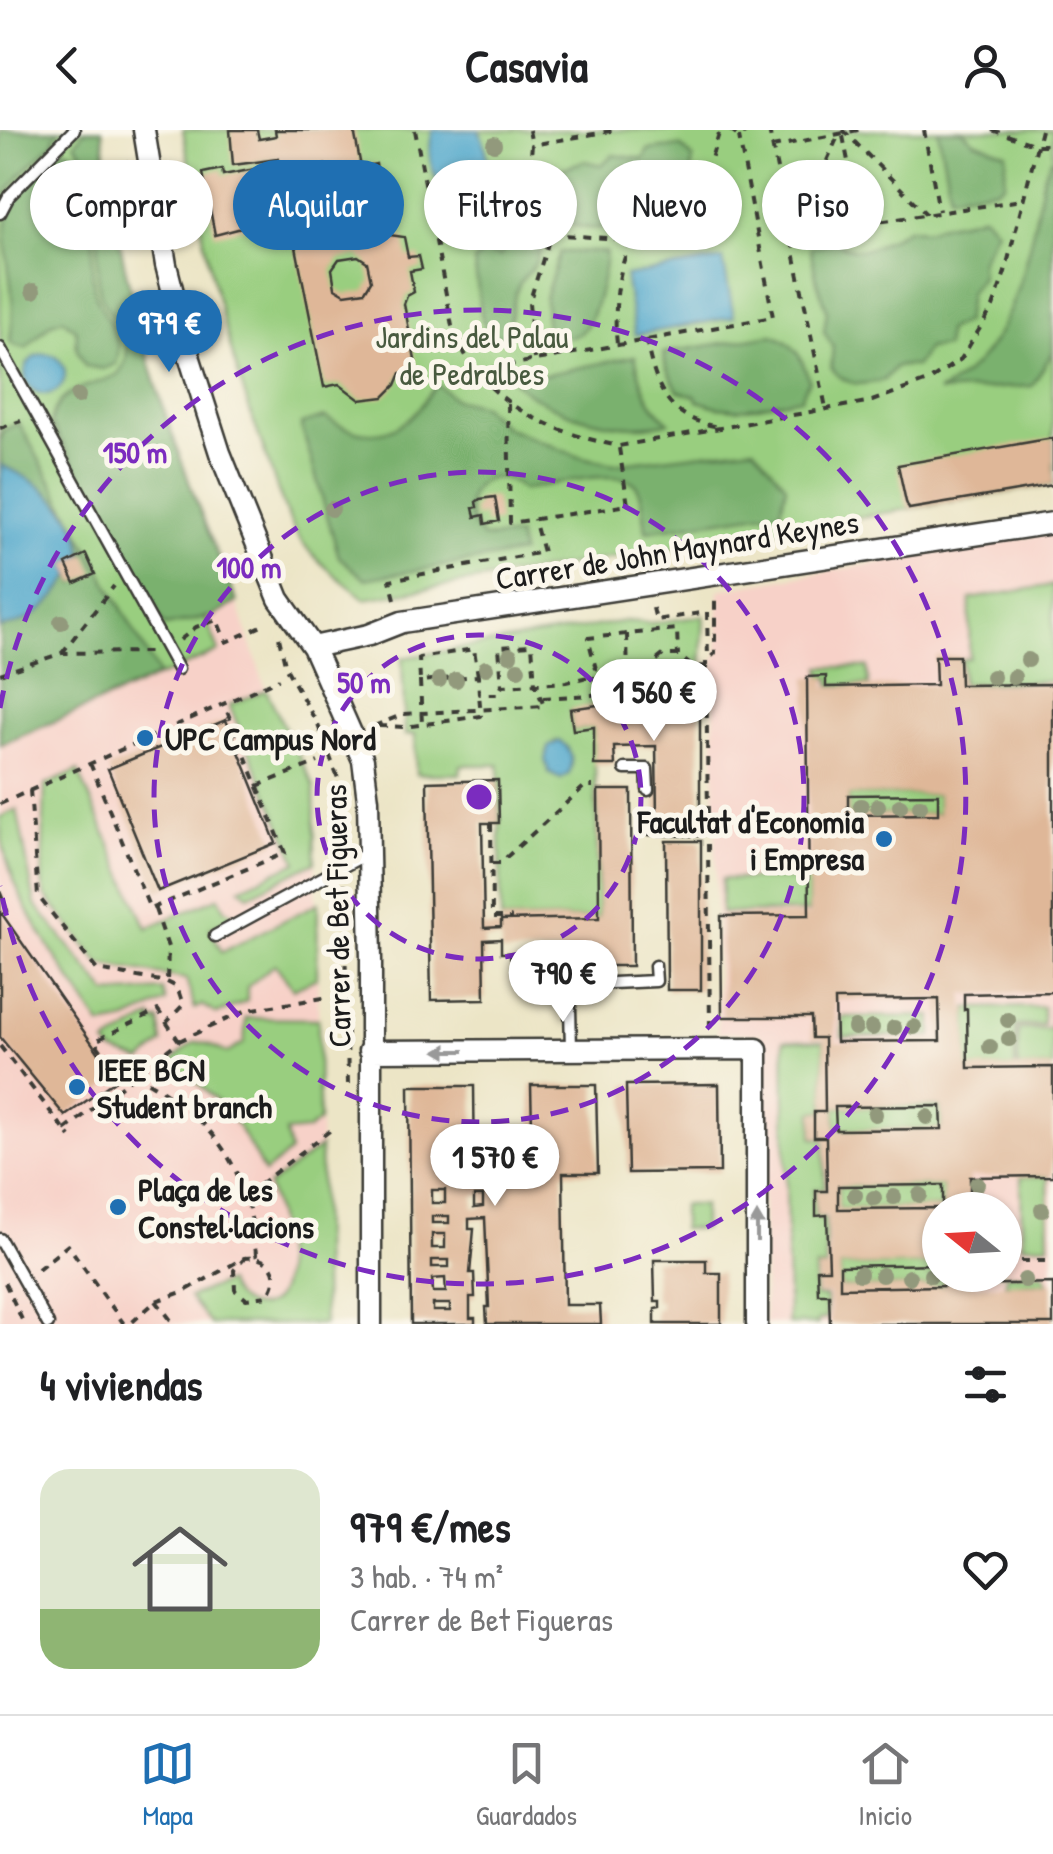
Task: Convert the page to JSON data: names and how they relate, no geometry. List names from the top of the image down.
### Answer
{
  "streets": {
    "street": ["Carrer de John Maynard Keynes", "Carrer de Bet Figueras"]
  },
  "crossings": [
    ["Carrer de John Maynard Keynes", "Carrer de Bet Figueras"]
  ],
  "parks": ["Jardins del Palau de Pedralbes"],
  "places": [
    "UPC Campus Nord",
    "Facultat d'Economia i Empresa",
    "IEEE BCN Student branch",
    "Plaça de les Constel·lacions"
  ],
  "north": "left",
  "page": {
    "header": "Casavia",
    "chip": [
      "Comprar",
      "Alquilar",
      "Filtros",
      "Nuevo",
      "Piso"
    ],
    "price": [
      "979 €",
      "1 560 €",
      "790 €",
      "1 570 €"
    ],
    "heading": "4 viviendas",
    "list": [
      {
        "name": "979 €/mes",
        "note": "3 hab. · 74 m² · Carrer de Bet Figueras"
      }
    ],
    "tabs": ["Mapa", "Guardados", "Inicio"]
  },
  "rings": ["150 m", "100 m", "50 m"]
}
